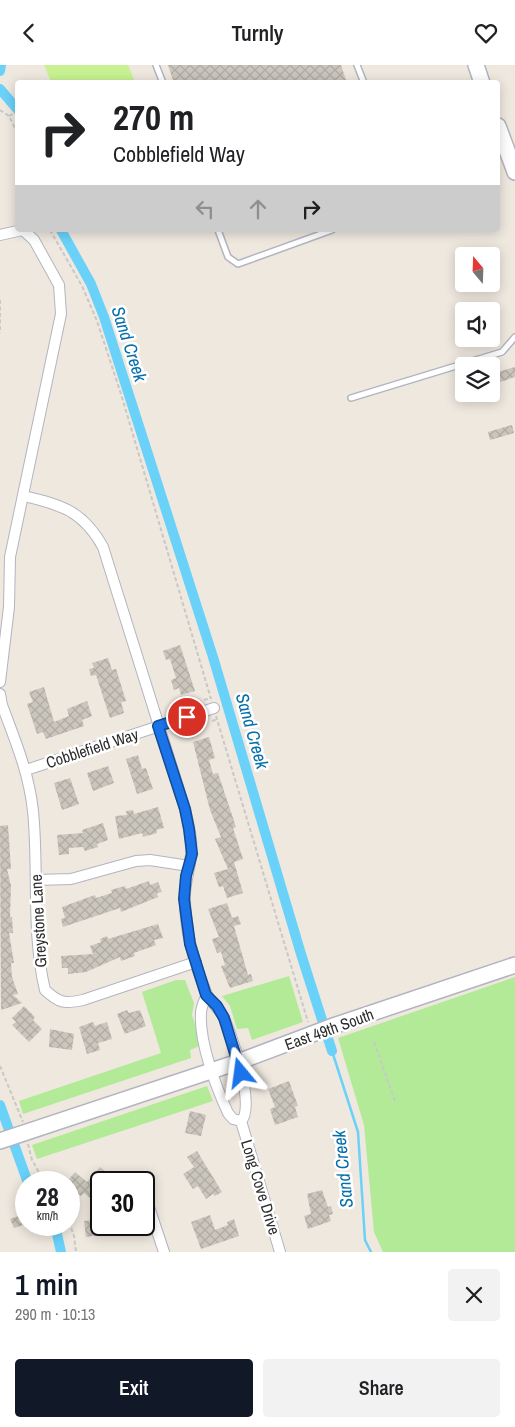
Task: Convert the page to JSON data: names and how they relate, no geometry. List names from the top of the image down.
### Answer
{
  "streets": {
    "street": [
      "Cobblefield Way",
      "Greystone Lane",
      "East 49th South",
      "Long Cove Drive"
    ]
  },
  "crossings": [
    ["Cobblefield Way", "Greystone Lane"],
    ["East 49th South", "Long Cove Drive"]
  ],
  "water": ["Sand Creek"],
  "north": "top",
  "page": {
    "header": "Turnly",
    "turn": ["270 m", "Cobblefield Way"],
    "speed": "28 km/h",
    "limit": "30",
    "heading": ["1 min", "290 m · 10:13"],
    "buttons": ["Exit", "Share"]
  }
}
